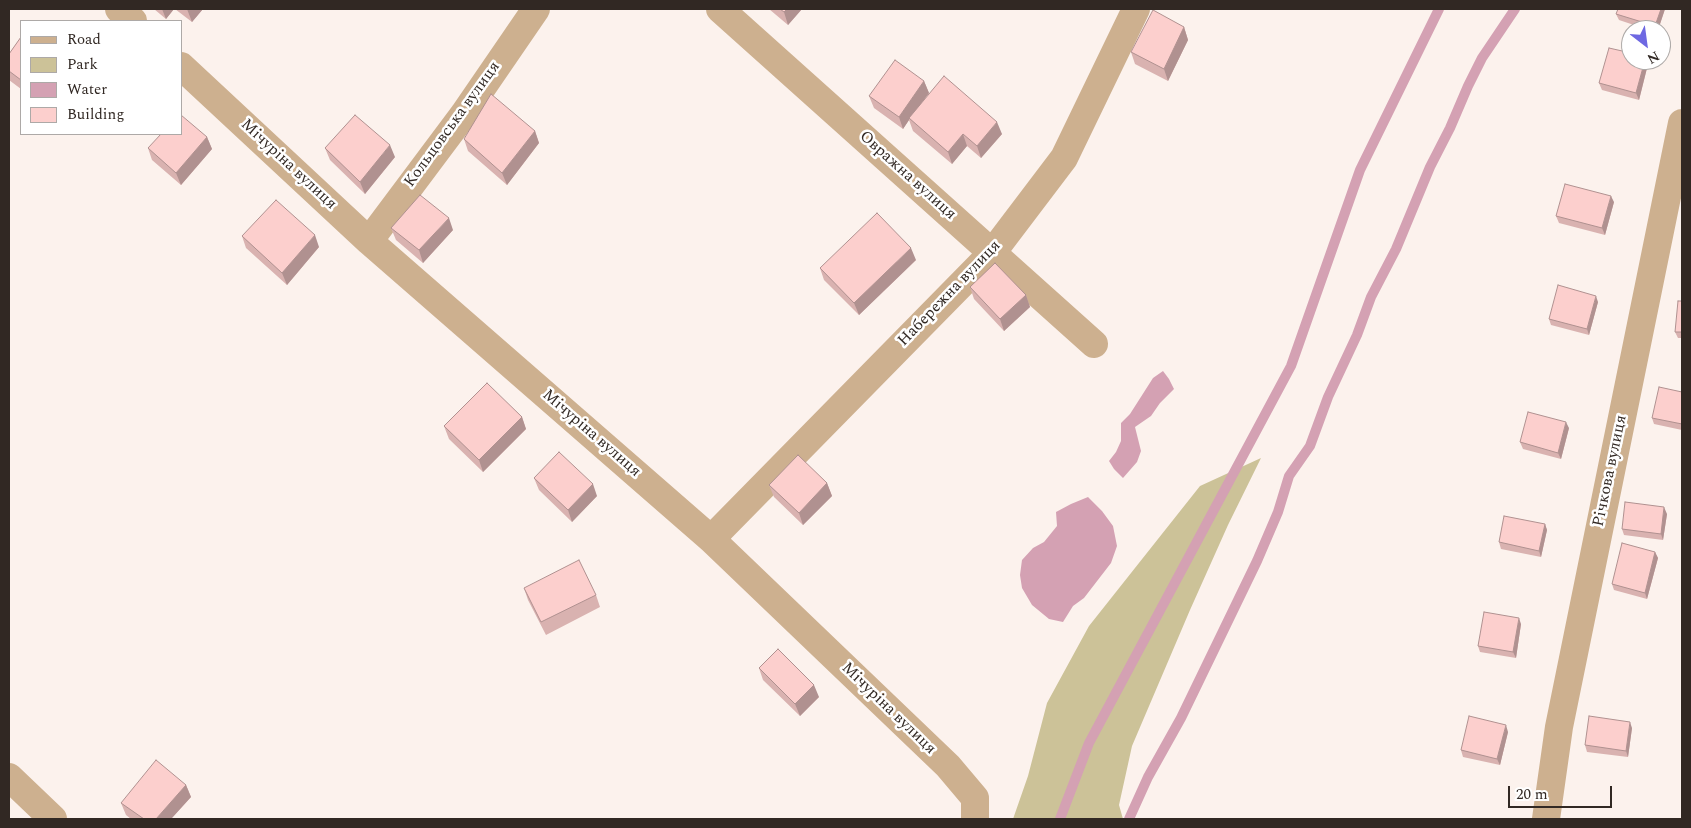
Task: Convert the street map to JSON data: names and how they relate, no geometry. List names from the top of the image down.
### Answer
{
  "streets": {
    "street": [
      "Кольцовська вулиця",
      "Мічуріна вулиця",
      "Овражна вулиця",
      "Набережна вулиця",
      "Річкова вулиця"
    ]
  },
  "crossings": [
    ["Кольцовська вулиця", "Мічуріна вулиця"],
    ["Мічуріна вулиця", "Набережна вулиця"],
    ["Овражна вулиця", "Набережна вулиця"]
  ],
  "legend": [
    "Road",
    "Park",
    "Water",
    "Building"
  ],
  "scale_bar": "20 m",
  "north": "bottom right"
}
